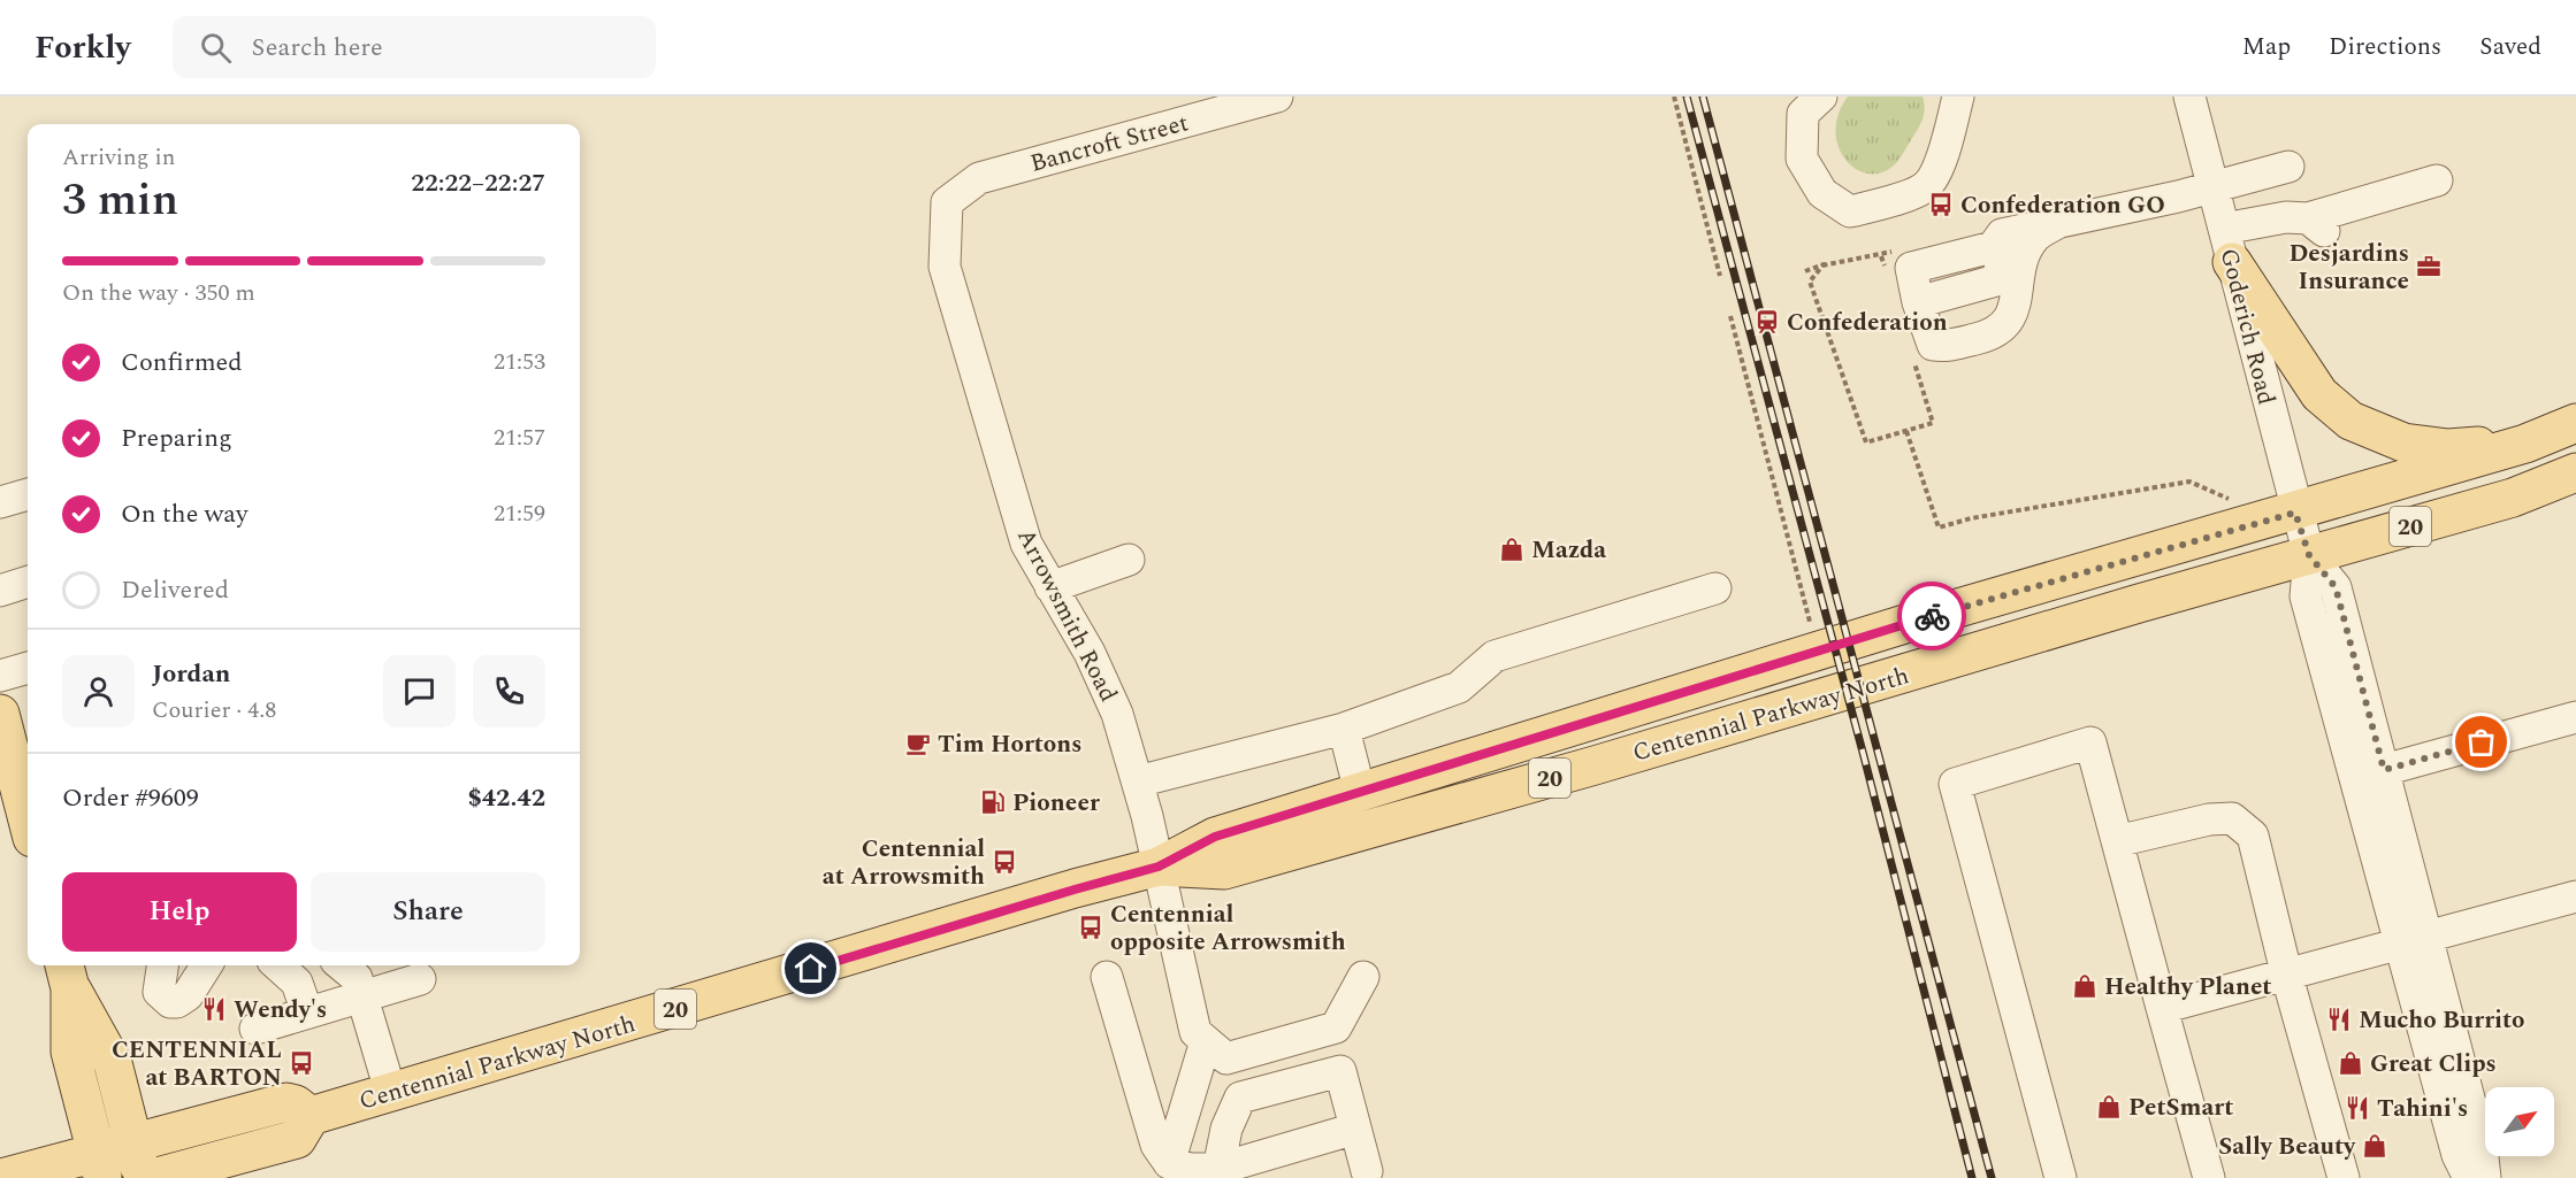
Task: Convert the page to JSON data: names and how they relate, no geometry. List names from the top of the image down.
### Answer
{
  "streets": {
    "main road": ["20", "Centennial Parkway North"],
    "street": ["Bancroft Street", "Goderich Road", "Arrowsmith Road"]
  },
  "crossings": [
    ["Bancroft Street", "Arrowsmith Road"],
    ["Goderich Road", "Centennial Parkway North"],
    ["Arrowsmith Road", "Centennial Parkway North"]
  ],
  "places": {
    "bus stop": [
      "Confederation GO",
      "Centennial at Arrowsmith",
      "Centennial opposite Arrowsmith",
      "CENTENNIAL at BARTON"
    ],
    "office": ["Desjardins Insurance"],
    "station": ["Confederation"],
    "shop": [
      "Mazda",
      "Healthy Planet",
      "Great Clips",
      "PetSmart",
      "Sally Beauty"
    ],
    "cafe": ["Tim Hortons"],
    "fuel station": ["Pioneer"],
    "restaurant": ["Wendy's", "Mucho Burrito", "Tahini's"]
  },
  "north": "top right",
  "page": {
    "header": "Forkly",
    "search": "Search here",
    "nav": ["Map", "Directions", "Saved"],
    "heading": ["3 min", "Arriving in", "22:22–22:27"],
    "panel": [
      "Jordan",
      "Courier · 4.8",
      "Order #9609",
      "$42.42"
    ],
    "bar": "On the way · 350 m",
    "list": [
      ["Confirmed", "21:53"],
      ["Preparing", "21:57"],
      ["On the way", "21:59"],
      "Delivered"
    ],
    "buttons": ["Help", "Share"]
  }
}
